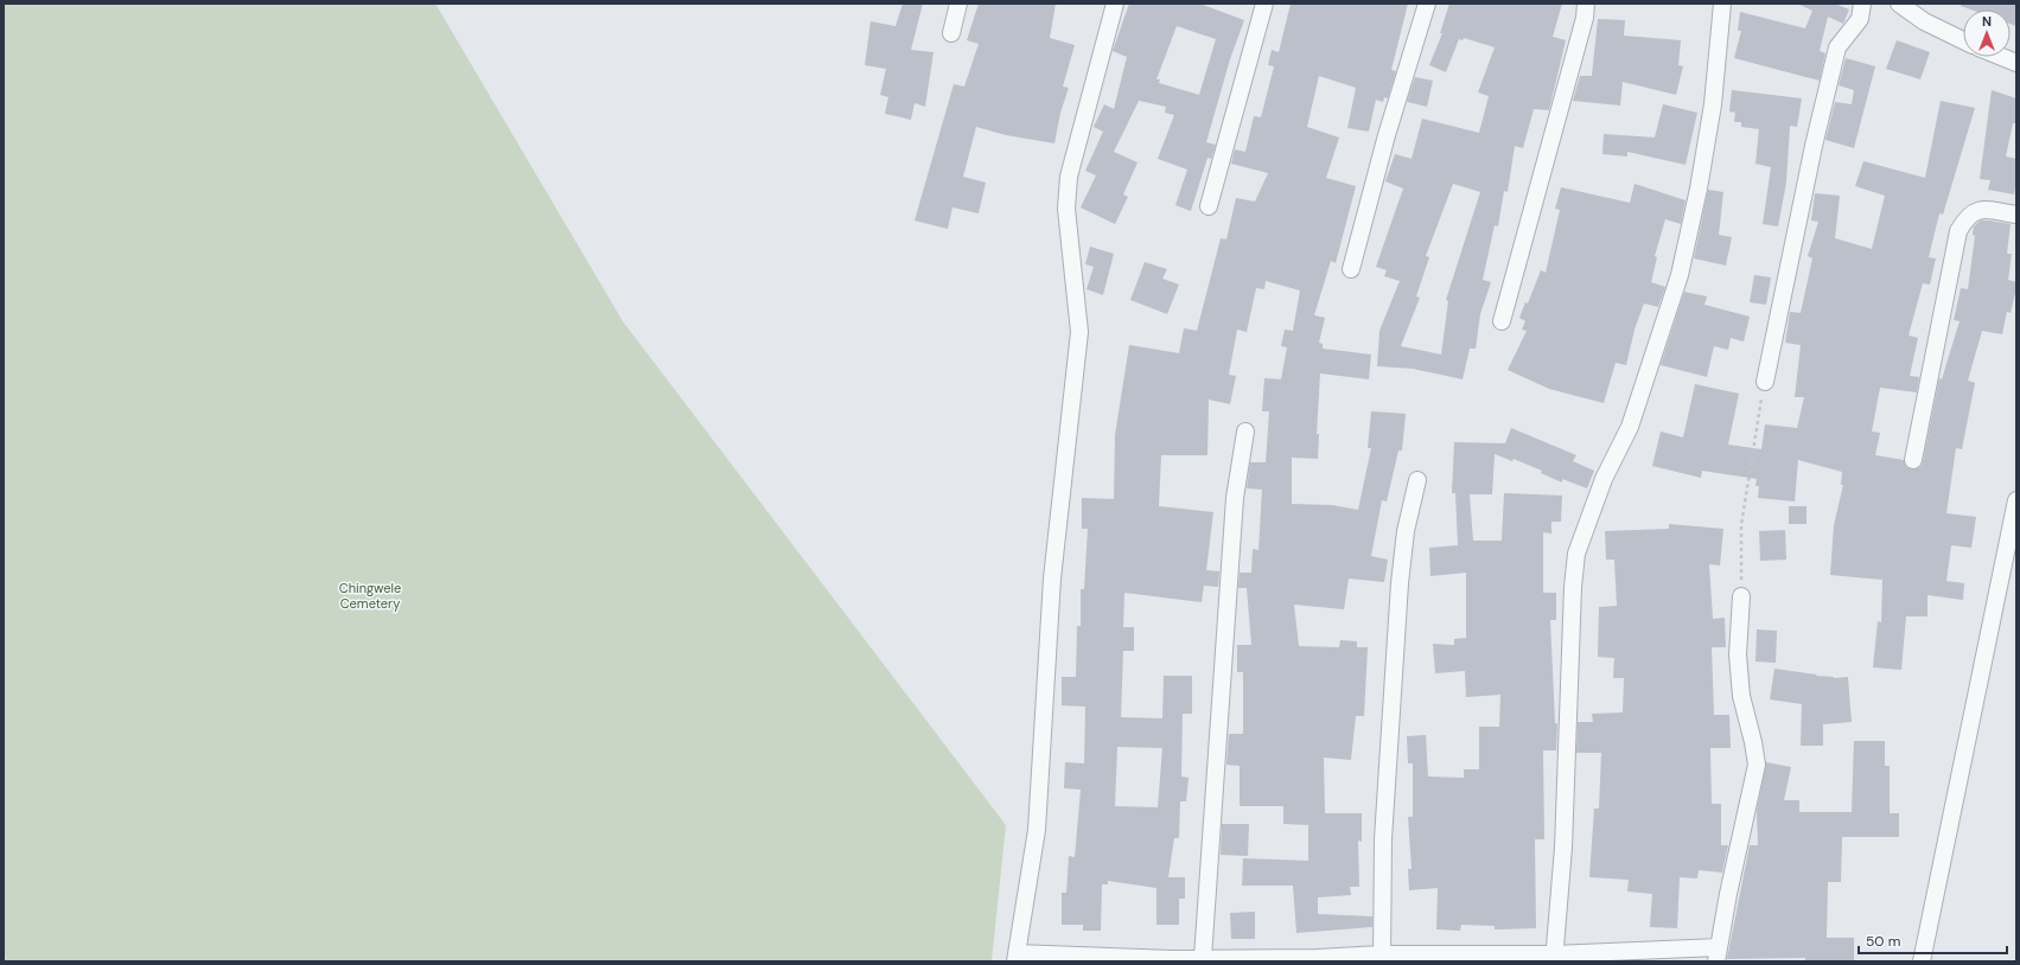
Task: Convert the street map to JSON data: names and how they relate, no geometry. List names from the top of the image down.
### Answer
{
  "parks": ["Chingwele Cemetery"],
  "scale_bar": "50 m",
  "north": "top"
}
